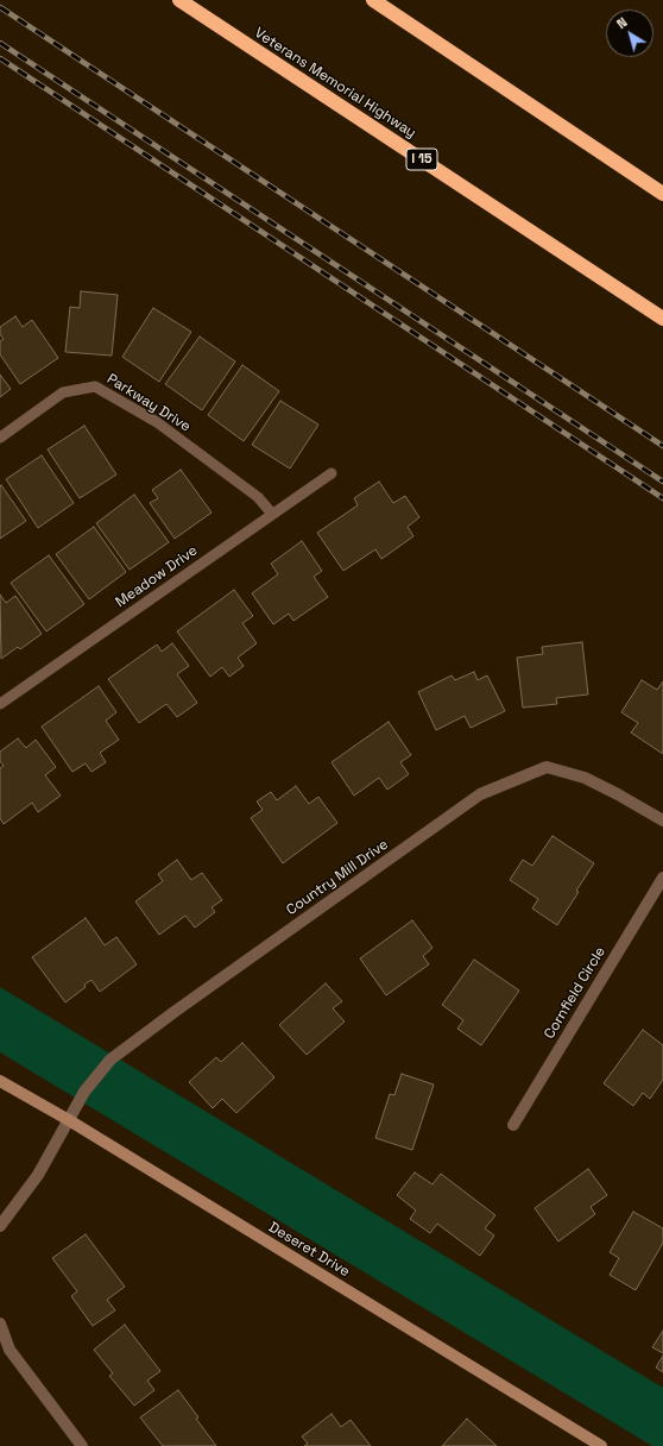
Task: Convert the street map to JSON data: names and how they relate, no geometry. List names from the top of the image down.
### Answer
{
  "streets": {
    "highway": ["Veterans Memorial Highway", "I 15"],
    "street": ["Country Mill Drive", "Cornfield Circle", "Deseret Drive"],
    "lane": ["Parkway Drive", "Meadow Drive"]
  },
  "crossings": [
    ["Parkway Drive", "Meadow Drive"],
    ["Country Mill Drive", "Deseret Drive"]
  ],
  "north": "top left"
}
